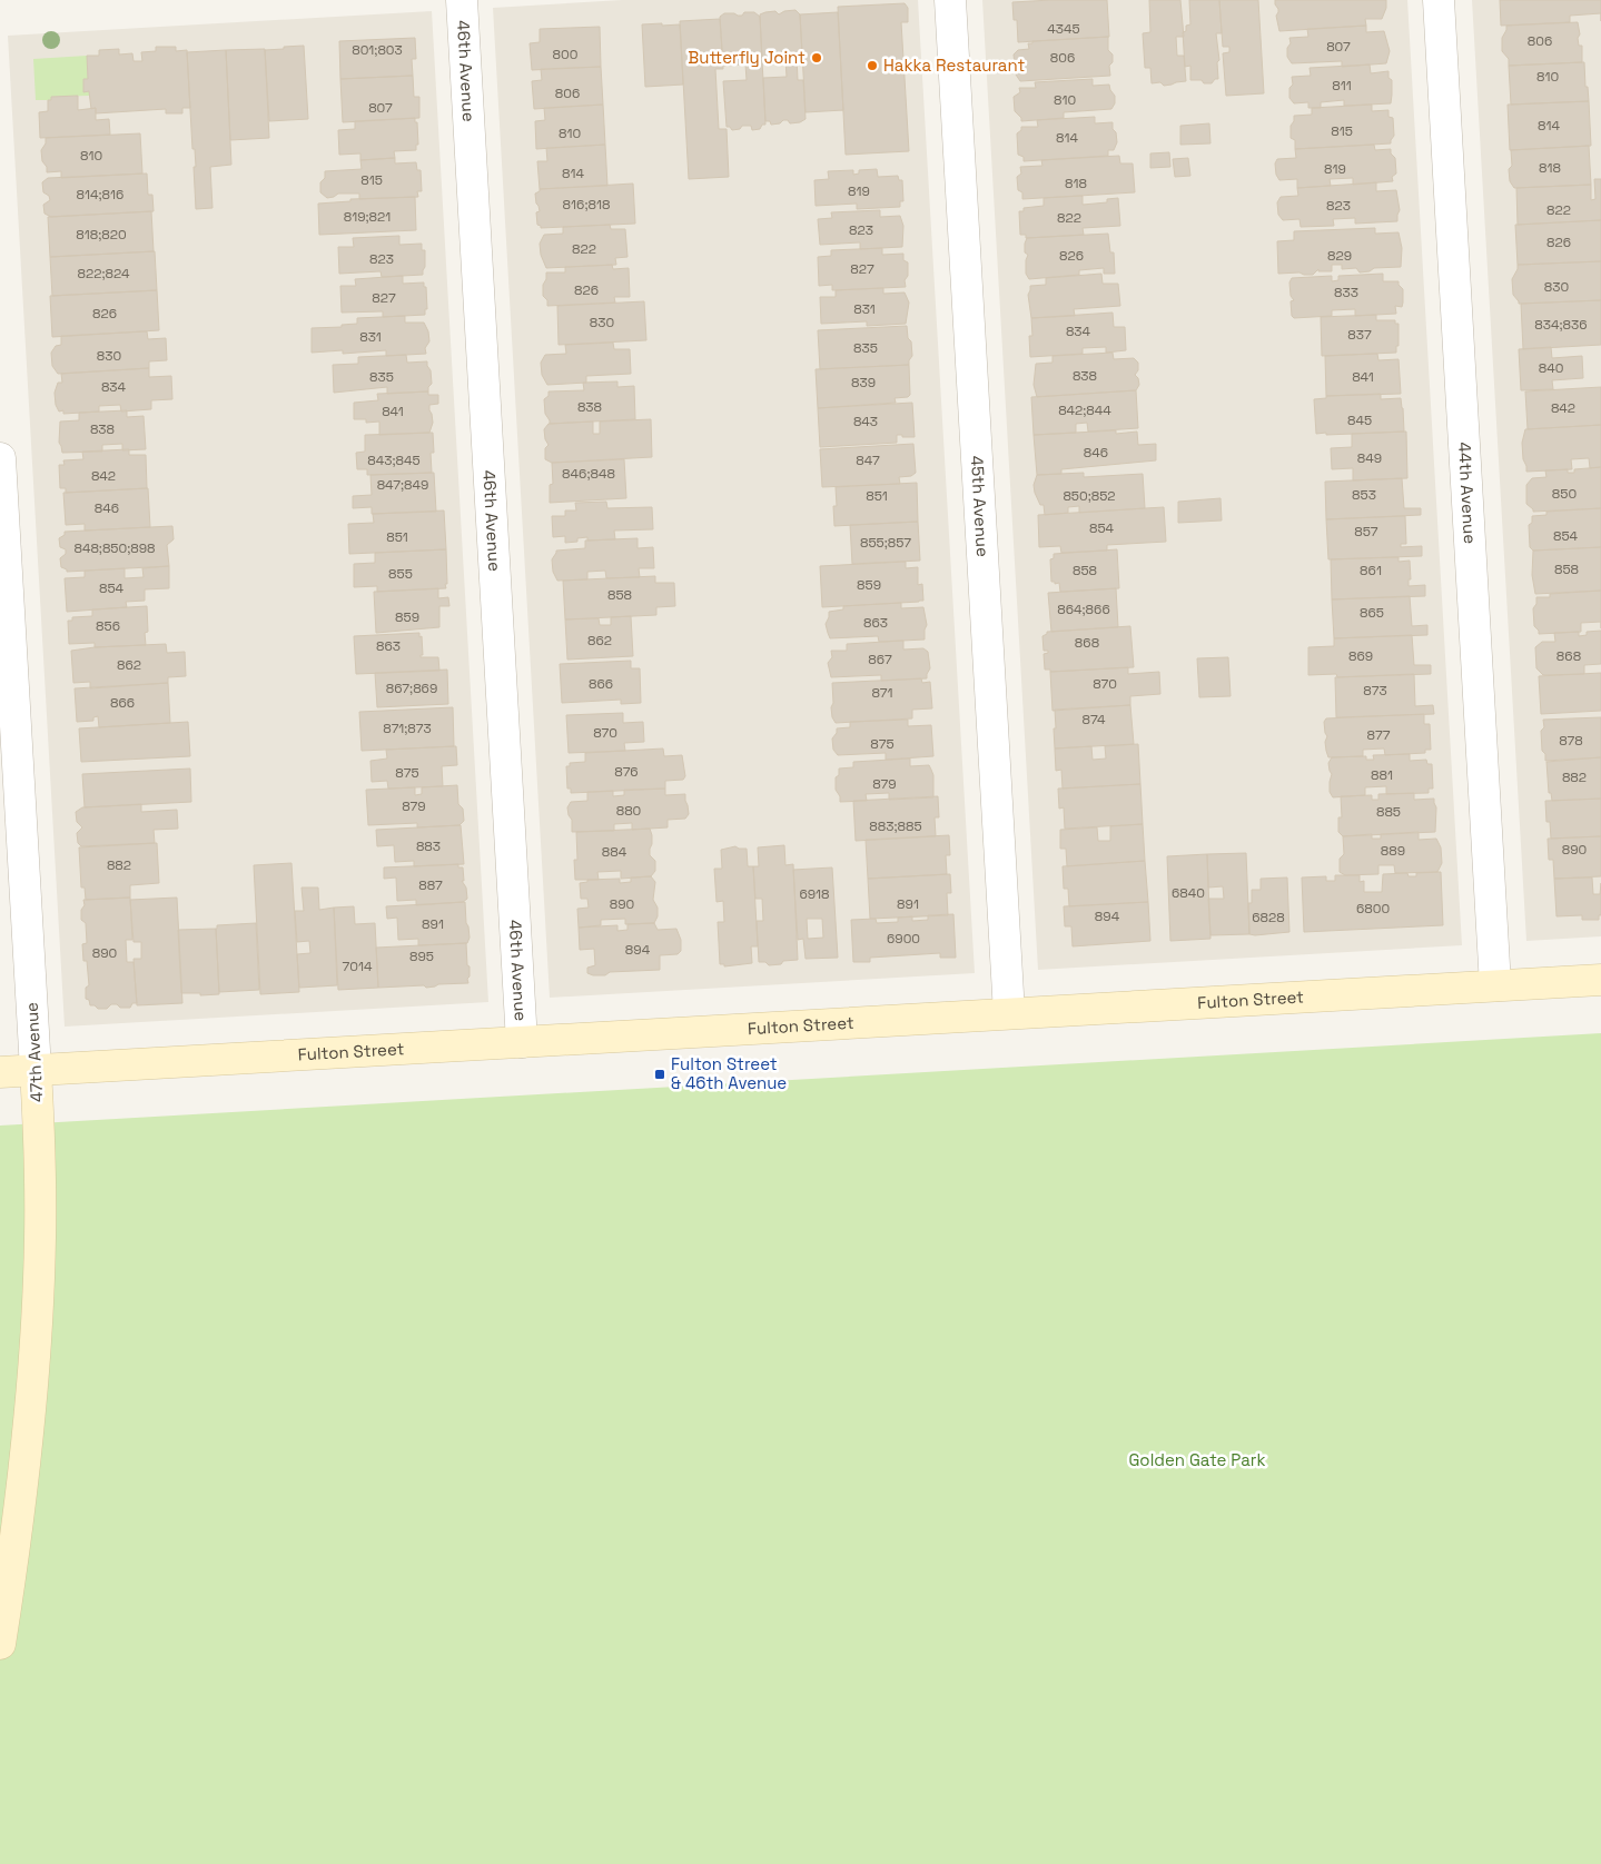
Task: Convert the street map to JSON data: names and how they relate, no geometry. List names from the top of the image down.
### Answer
{
  "streets": {
    "main road": ["Fulton Street", "47th Avenue"],
    "street": ["46th Avenue", "44th Avenue", "45th Avenue"]
  },
  "crossings": [
    ["46th Avenue", "Fulton Street"],
    ["44th Avenue", "Fulton Street"],
    ["45th Avenue", "Fulton Street"],
    ["Fulton Street", "47th Avenue"]
  ],
  "parks": ["Golden Gate Park"],
  "places": {
    "other": ["Butterfly Joint", "Hakka Restaurant"],
    "transit": ["Fulton Street & 46th Avenue"]
  },
  "house_numbers": [
    "4345",
    "806",
    "807",
    "801;803",
    "800",
    "806",
    "810",
    "811",
    "806",
    "810",
    "807",
    "814",
    "815",
    "810",
    "814",
    "810",
    "818",
    "819",
    "814",
    "815",
    "818",
    "819",
    "814;816",
    "816;818",
    "823",
    "822",
    "819;821",
    "822",
    "823",
    "818;820",
    "826",
    "822",
    "826",
    "829",
    "823",
    "827",
    "822;824",
    "830",
    "826",
    "833",
    "827",
    "831",
    "826",
    "830",
    "834;836",
    "834",
    "837",
    "831",
    "835",
    "830",
    "840",
    "838",
    "835",
    "841",
    "839",
    "834",
    "838",
    "842",
    "842;844",
    "841",
    "845",
    "843",
    "838",
    "846",
    "849",
    "843;845",
    "847",
    "846;848",
    "842",
    "847;849",
    "850",
    "853",
    "851",
    "850;852",
    "846",
    "854",
    "857",
    "854",
    "851",
    "855;857",
    "848;850;898",
    "858",
    "858",
    "861",
    "855",
    "859",
    "854",
    "858",
    "864;866",
    "865",
    "859",
    "863",
    "856",
    "862",
    "868",
    "863",
    "869",
    "868",
    "867",
    "862",
    "866",
    "870",
    "867;869",
    "873",
    "871",
    "866",
    "874",
    "871;873",
    "870",
    "877",
    "878",
    "875",
    "876",
    "875",
    "881",
    "882",
    "879",
    "879",
    "880",
    "885",
    "883;885",
    "883",
    "890",
    "889",
    "884",
    "882",
    "887",
    "6840",
    "6918",
    "890",
    "891",
    "6800",
    "894",
    "6828",
    "891",
    "6900",
    "894",
    "890",
    "895",
    "7014"
  ]
}
